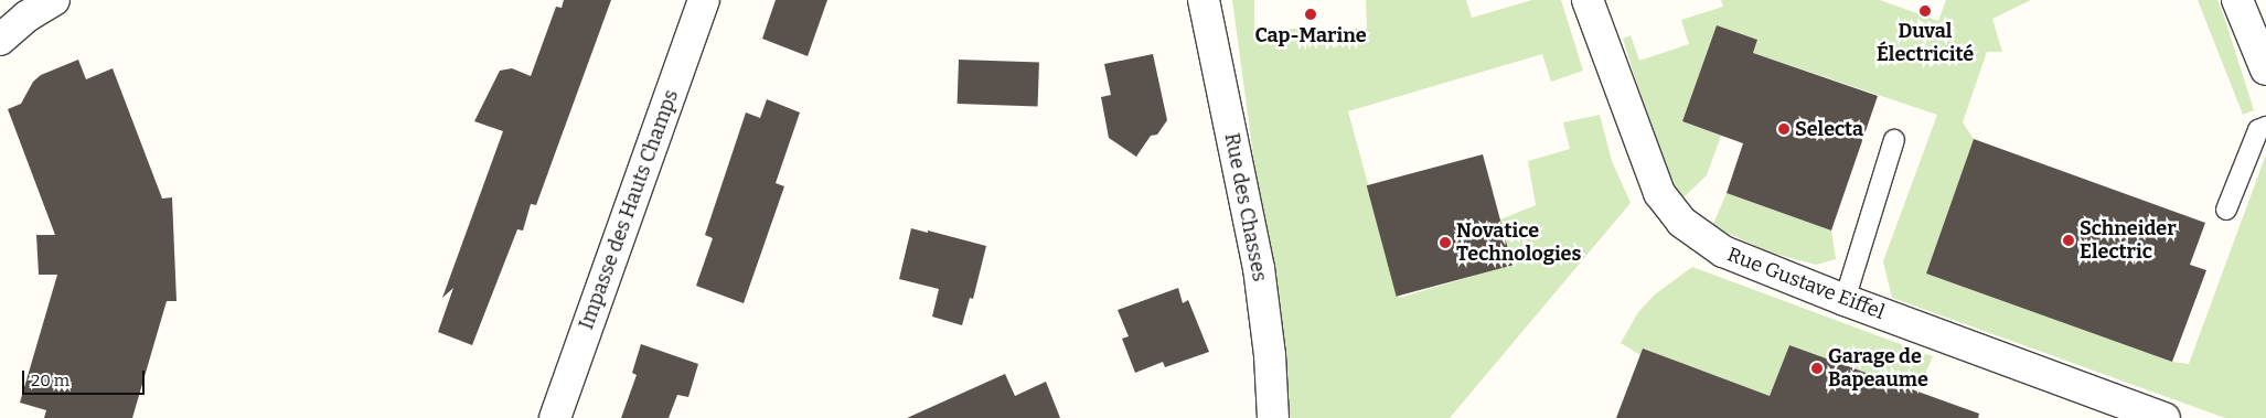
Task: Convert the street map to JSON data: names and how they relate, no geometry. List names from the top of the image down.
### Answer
{
  "streets": {
    "street": ["Rue des Chasses", "Impasse des Hauts Champs", "Rue Gustave Eiffel"]
  },
  "places": [
    "Duval Électricité",
    "Cap-Marine",
    "Selecta",
    "Schneider Electric",
    "Novatice Technologies",
    "Garage de Bapeaume"
  ],
  "scale_bar": "20 m"
}
